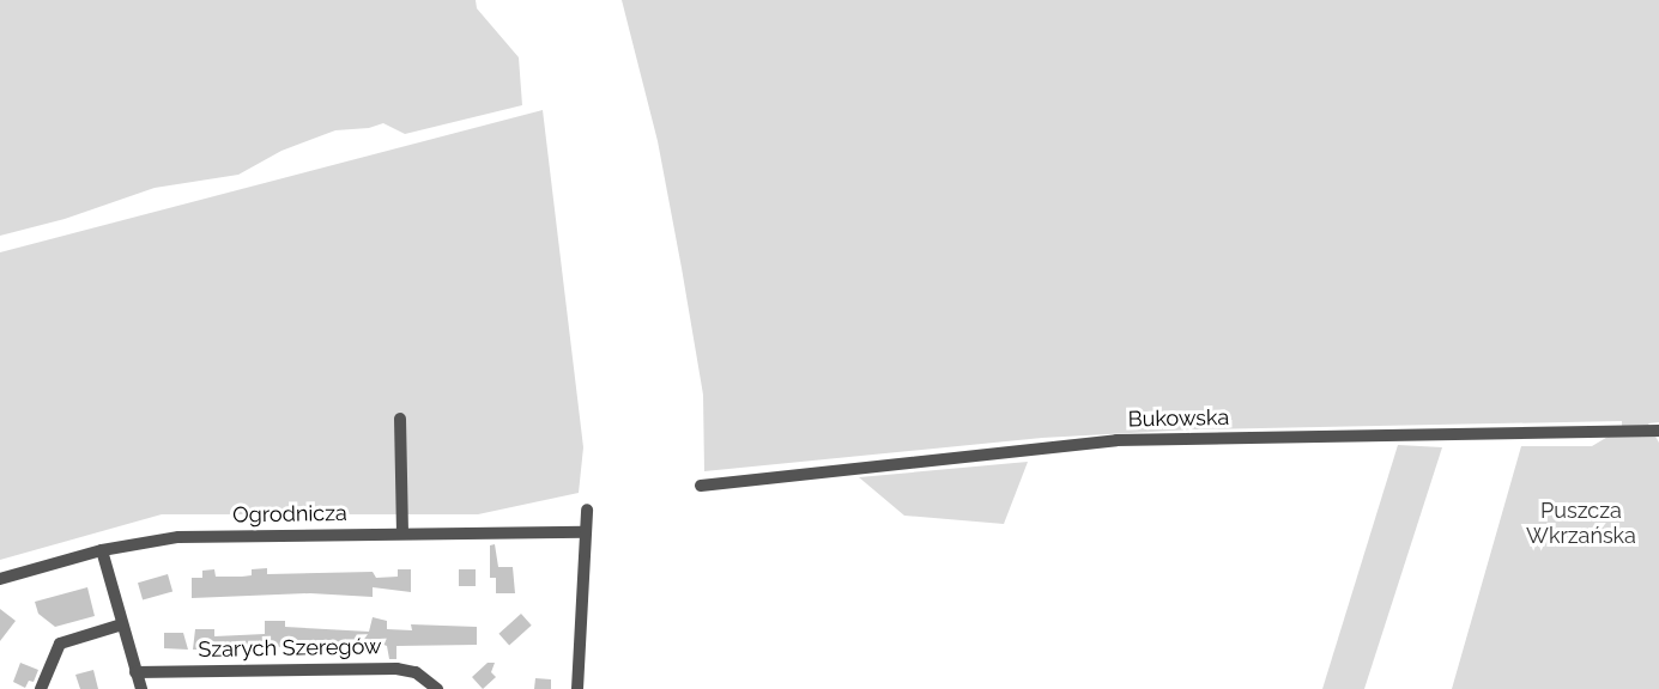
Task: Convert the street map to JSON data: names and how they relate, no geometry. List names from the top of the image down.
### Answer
{
  "streets": {
    "street": ["Bukowska", "Ogrodnicza", "Szarych Szeregów"]
  },
  "parks": ["Puszcza Wkrzańska"]
}
